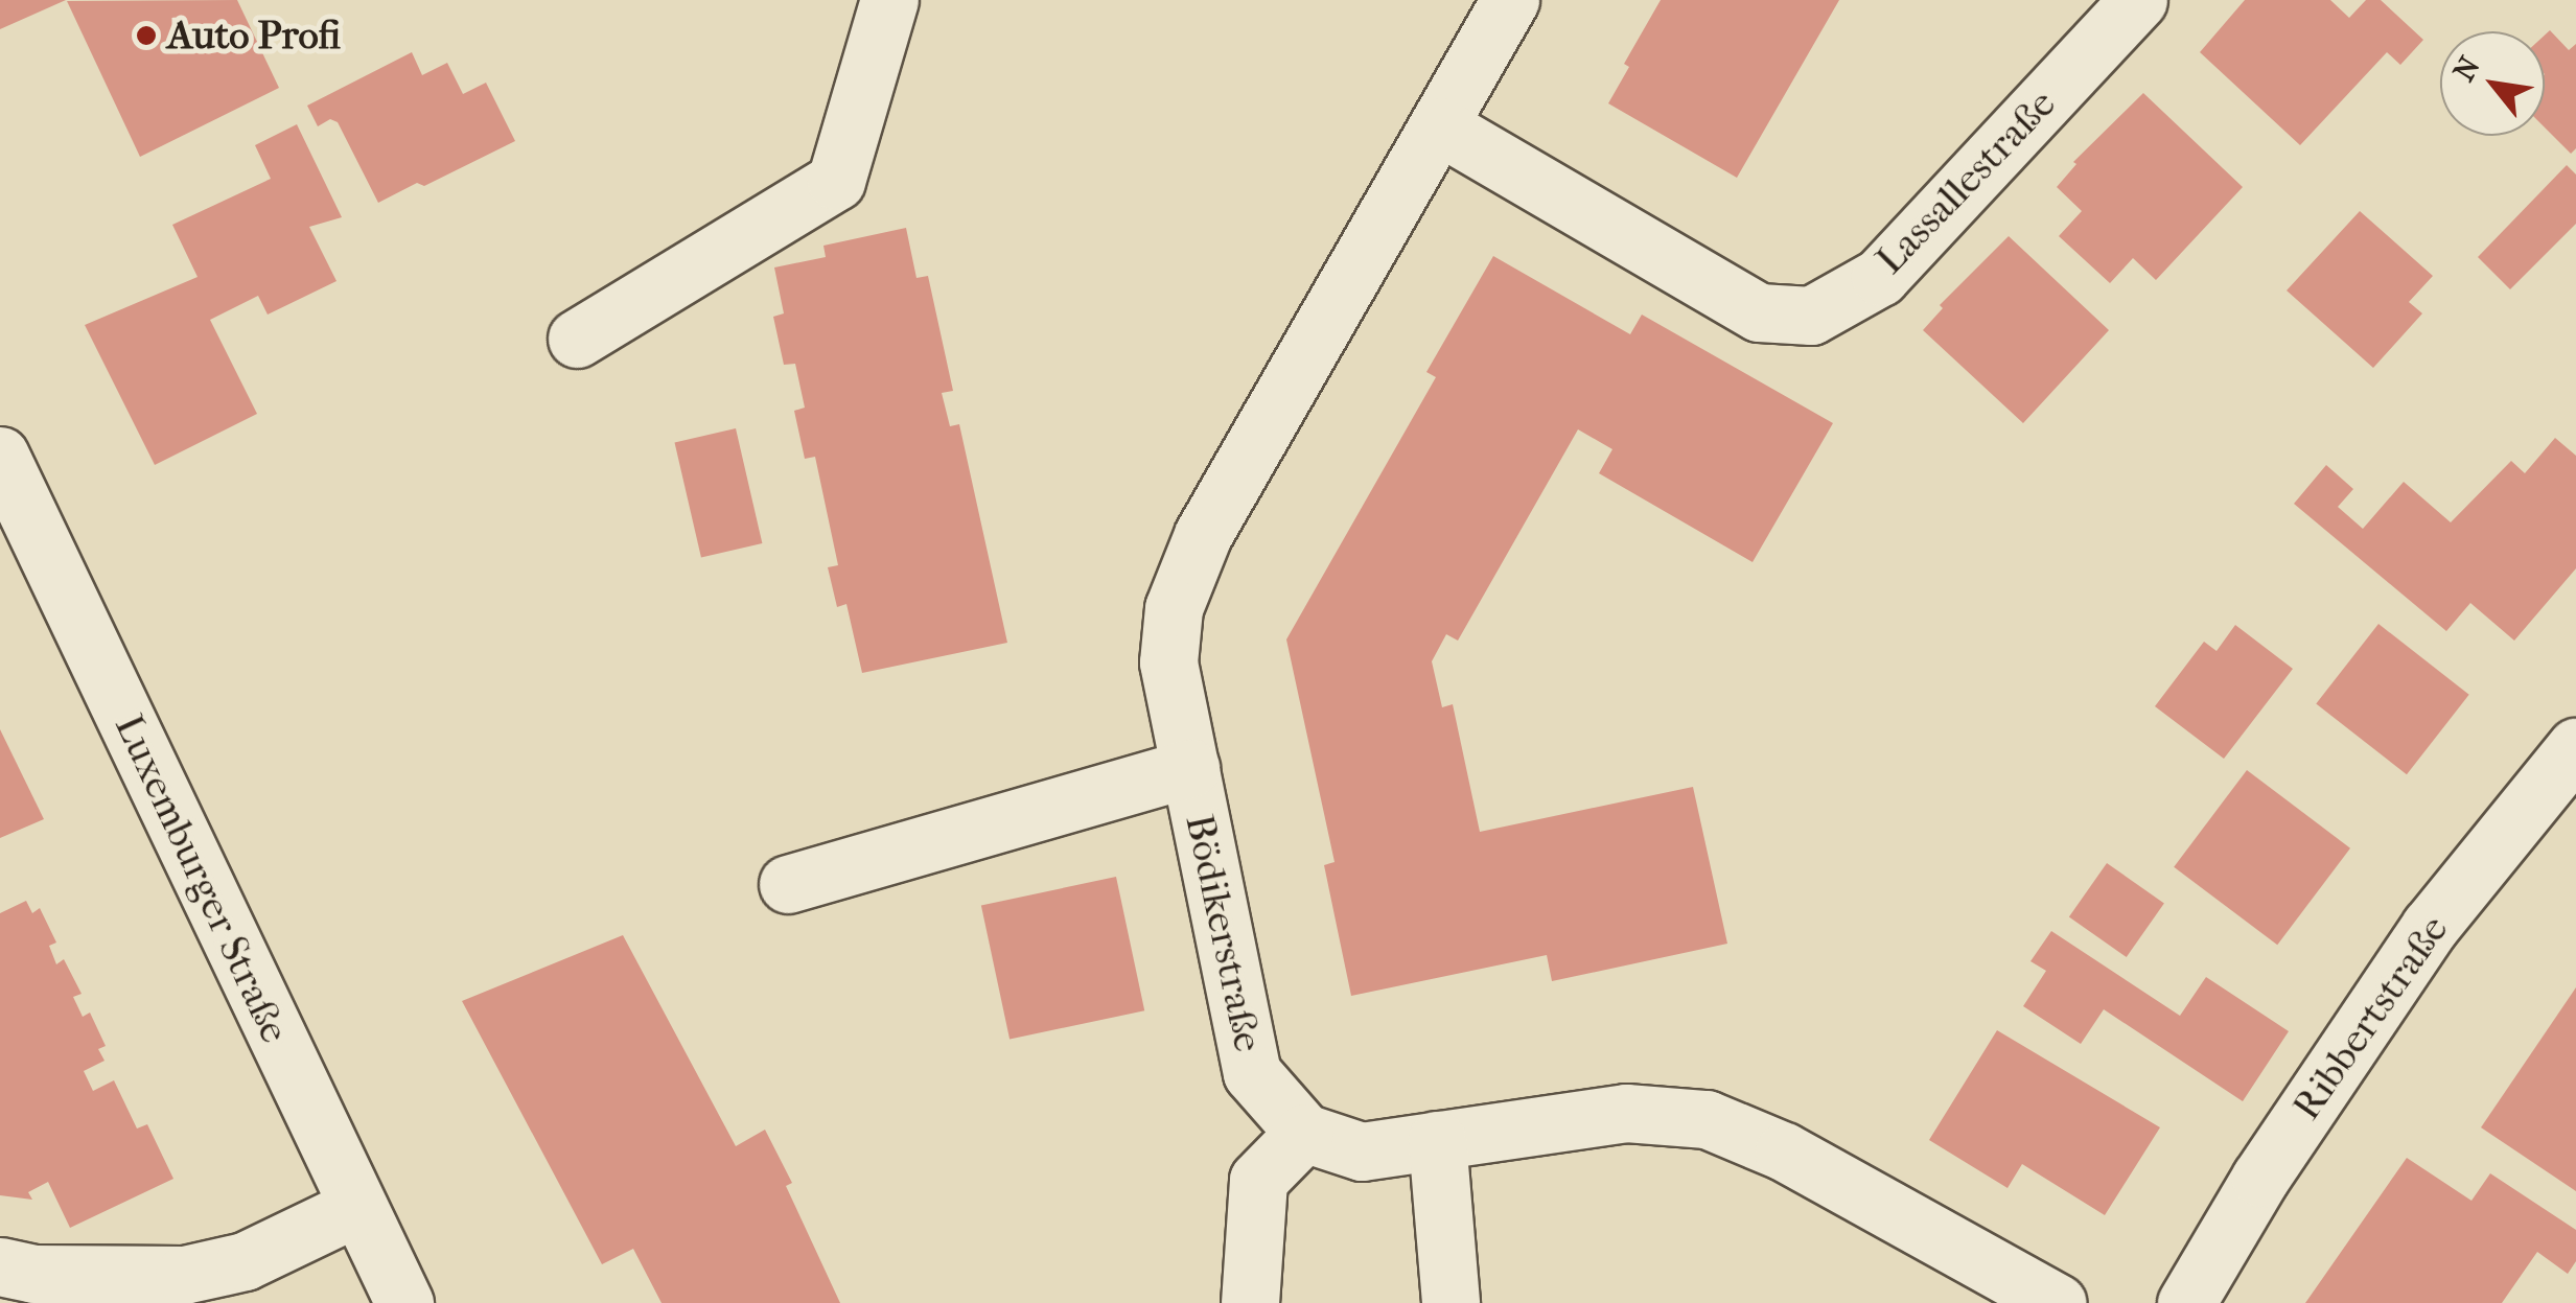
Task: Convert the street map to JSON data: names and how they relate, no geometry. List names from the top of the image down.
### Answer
{
  "streets": {
    "street": [
      "Lassallestraße",
      "Luxemburger Straße",
      "Bödikerstraße",
      "Ribbertstraße"
    ]
  },
  "crossings": [
    ["Lassallestraße", "Bödikerstraße"]
  ],
  "places": ["Auto Profi"],
  "north": "top left"
}
